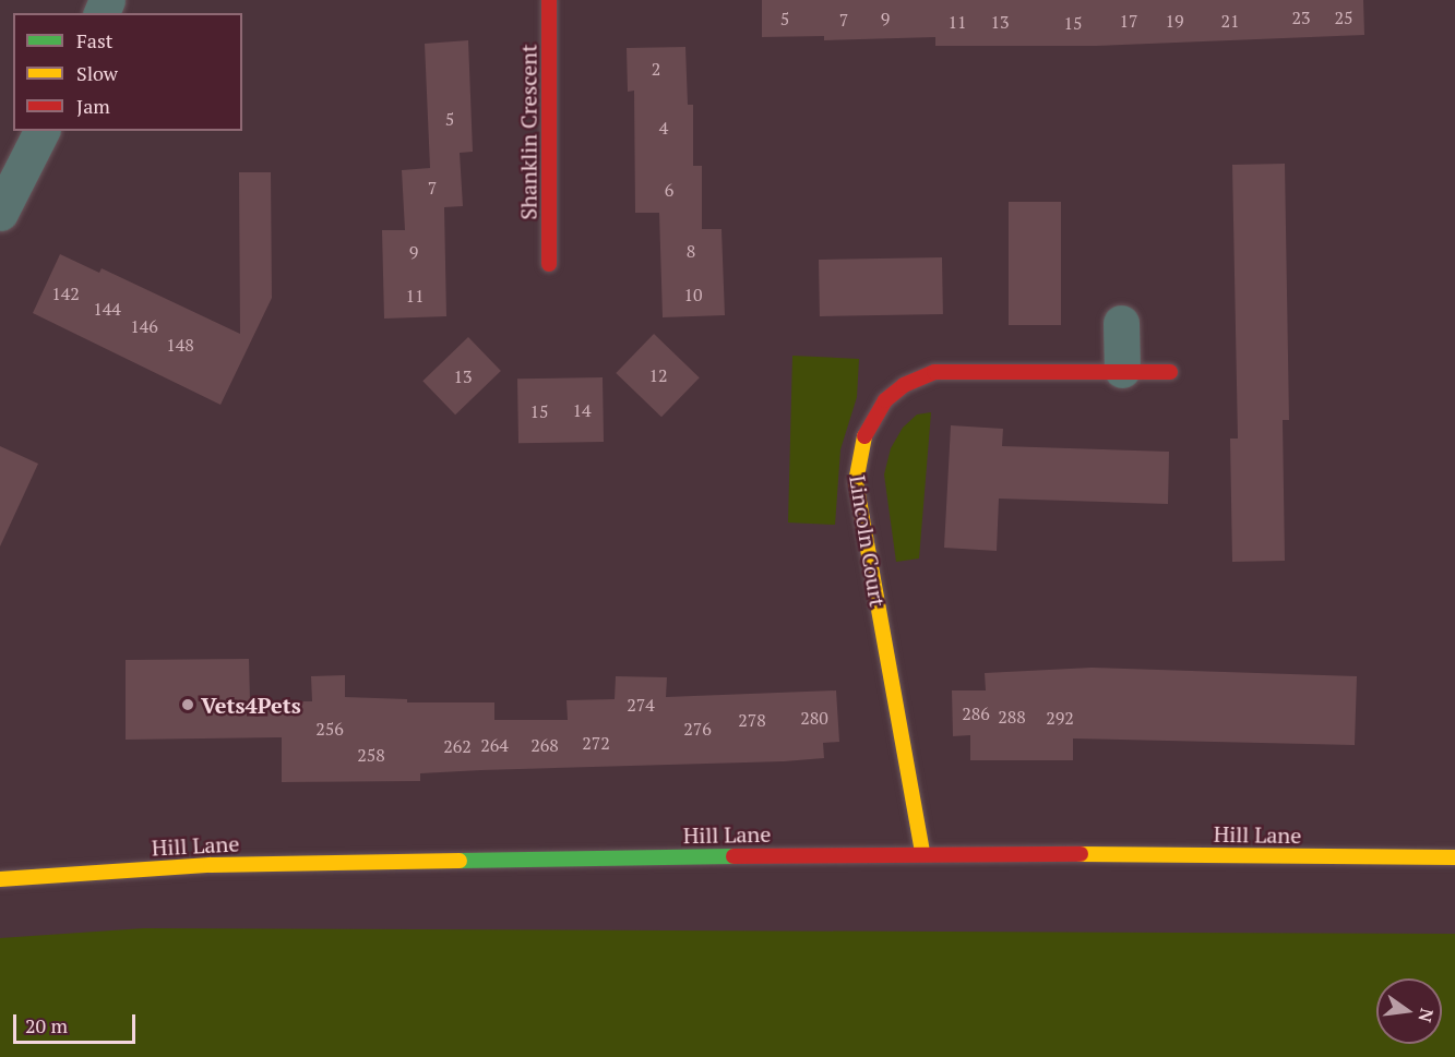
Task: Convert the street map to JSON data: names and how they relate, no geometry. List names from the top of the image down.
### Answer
{
  "streets": {
    "street": ["Shanklin Crescent", "Lincoln Court", "Hill Lane"]
  },
  "crossings": [
    ["Lincoln Court", "Hill Lane"]
  ],
  "places": ["Vets4Pets"],
  "house_numbers": [
    "23",
    "25",
    "5",
    "9",
    "7",
    "17",
    "19",
    "21",
    "11",
    "13",
    "15",
    "2",
    "5",
    "4",
    "7",
    "6",
    "8",
    "9",
    "142",
    "10",
    "11",
    "144",
    "146",
    "148",
    "12",
    "13",
    "14",
    "15",
    "274",
    "286",
    "288",
    "280",
    "292",
    "278",
    "256",
    "276",
    "272",
    "264",
    "268",
    "262",
    "258"
  ],
  "legend": ["Fast", "Slow", "Jam"],
  "scale_bar": "20 m",
  "north": "right"
}
